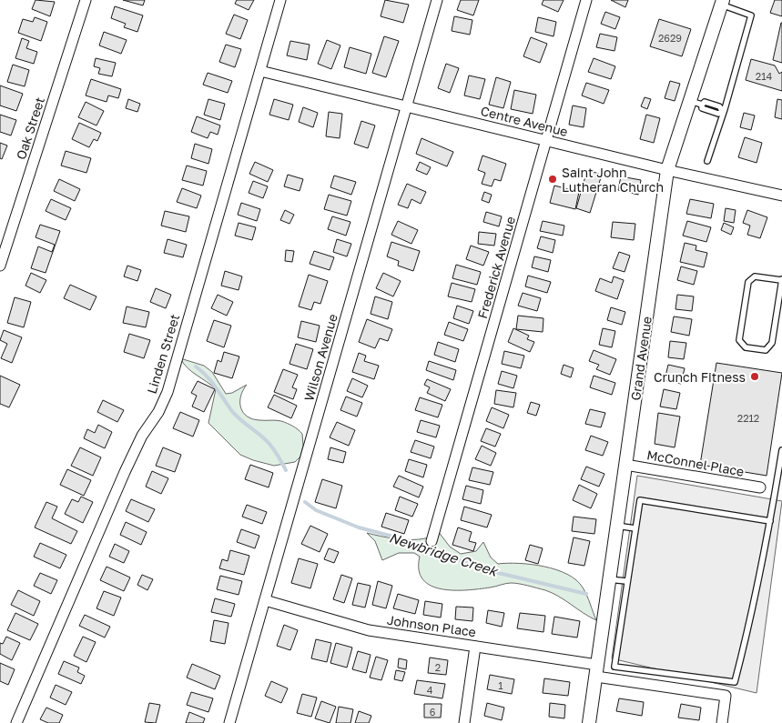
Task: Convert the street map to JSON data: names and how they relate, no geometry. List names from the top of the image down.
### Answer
{
  "streets": {
    "street": [
      "Centre Avenue",
      "Oak Street",
      "Frederick Avenue",
      "Linden Street",
      "Wilson Avenue",
      "Grand Avenue",
      "McConnel Place",
      "Johnson Place"
    ]
  },
  "crossings": [
    ["Centre Avenue", "Frederick Avenue"],
    ["Centre Avenue", "Linden Street"],
    ["Centre Avenue", "Wilson Avenue"],
    ["Centre Avenue", "Grand Avenue"],
    ["Wilson Avenue", "Johnson Place"],
    ["Grand Avenue", "McConnel Place"],
    ["Grand Avenue", "Johnson Place"]
  ],
  "water": ["Newbridge Creek"],
  "places": ["Saint John Lutheran Church", "Crunch Fitness"],
  "house_numbers": [
    "2629",
    "214",
    "2212",
    "2",
    "1",
    "4",
    "6"
  ]
}
